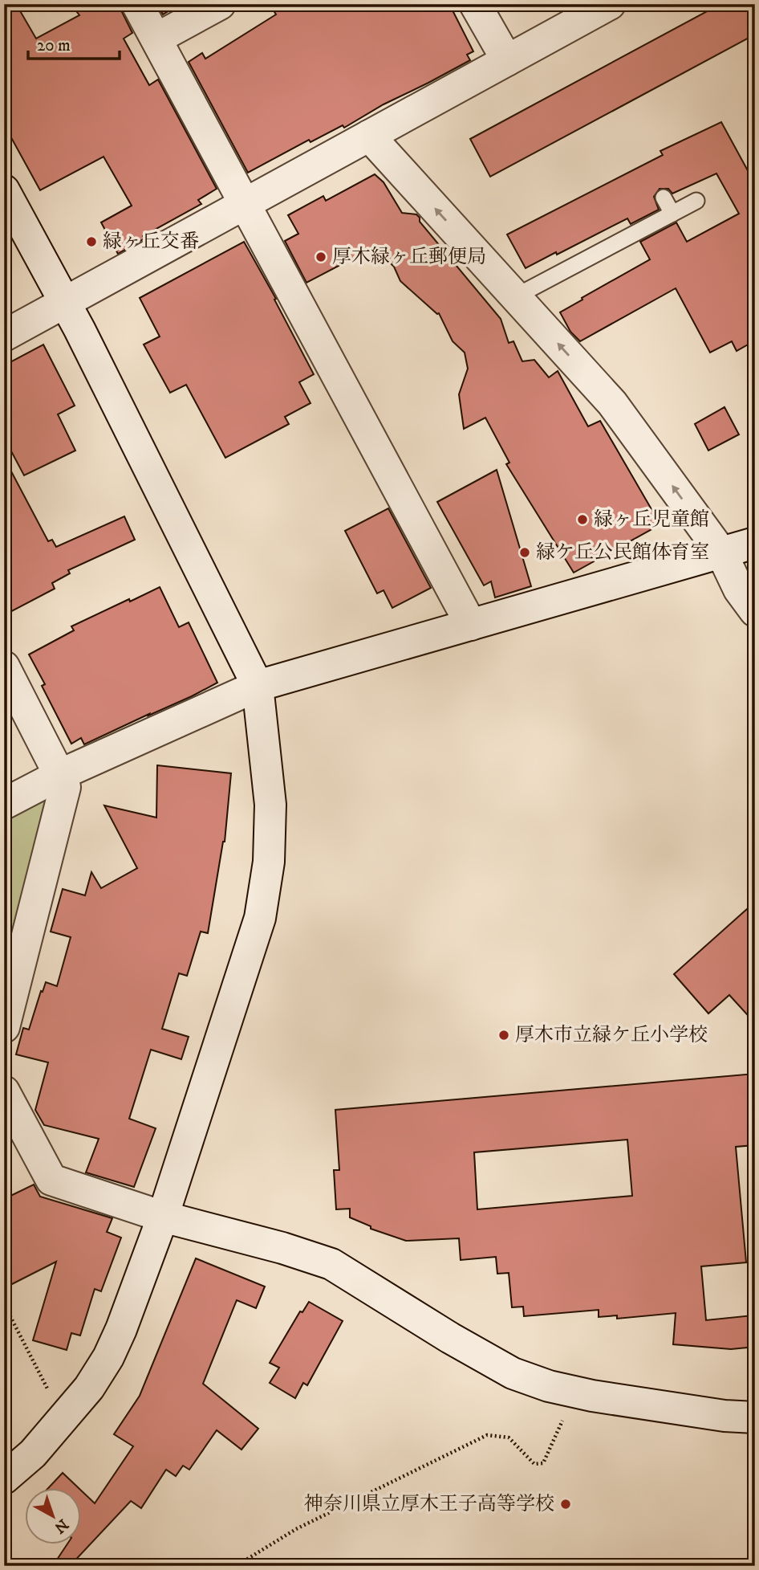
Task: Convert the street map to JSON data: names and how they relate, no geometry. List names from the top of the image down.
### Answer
{
  "places": [
    "緑ヶ丘交番",
    "厚木緑ヶ丘郵便局",
    "緑ヶ丘児童館",
    "緑ケ丘公民館体育室",
    "厚木市立緑ケ丘小学校",
    "神奈川県立厚木王子高等学校"
  ],
  "scale_bar": "20 m",
  "north": "bottom right"
}
